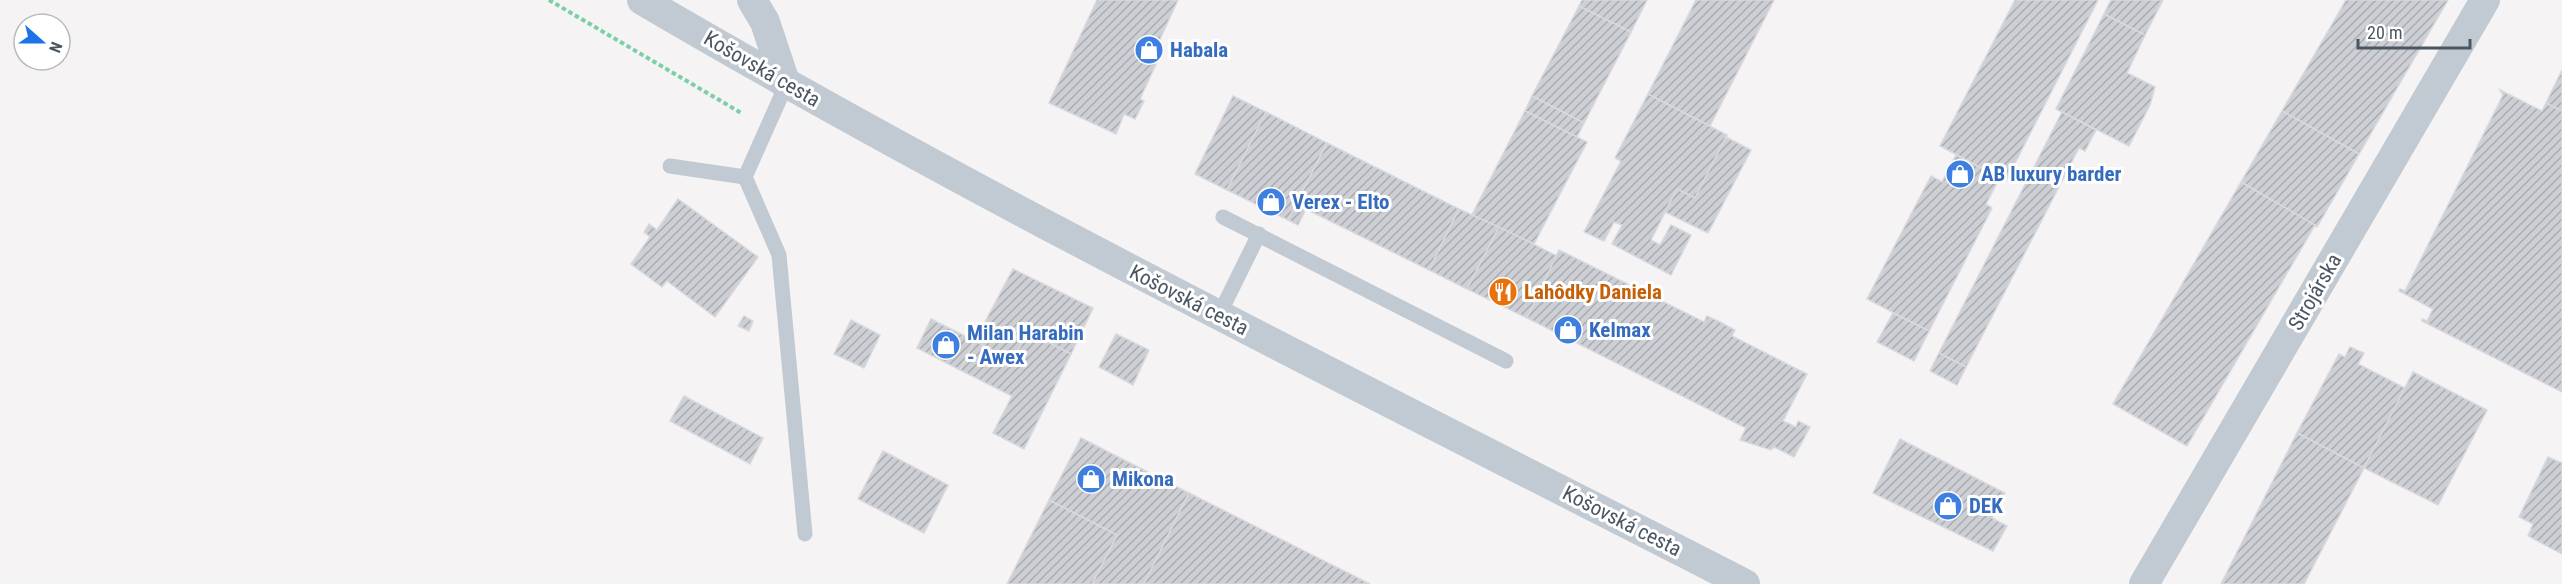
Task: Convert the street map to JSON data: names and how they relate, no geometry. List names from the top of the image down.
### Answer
{
  "streets": {
    "street": ["Košovská cesta", "Strojárska"]
  },
  "places": {
    "shop": [
      "Habala",
      "AB luxury barder",
      "Verex - Elto",
      "Kelmax",
      "Milan Harabin - Awex",
      "Mikona",
      "DEK"
    ],
    "restaurant": ["Lahôdky Daniela"]
  },
  "scale_bar": "20 m",
  "north": "right"
}
